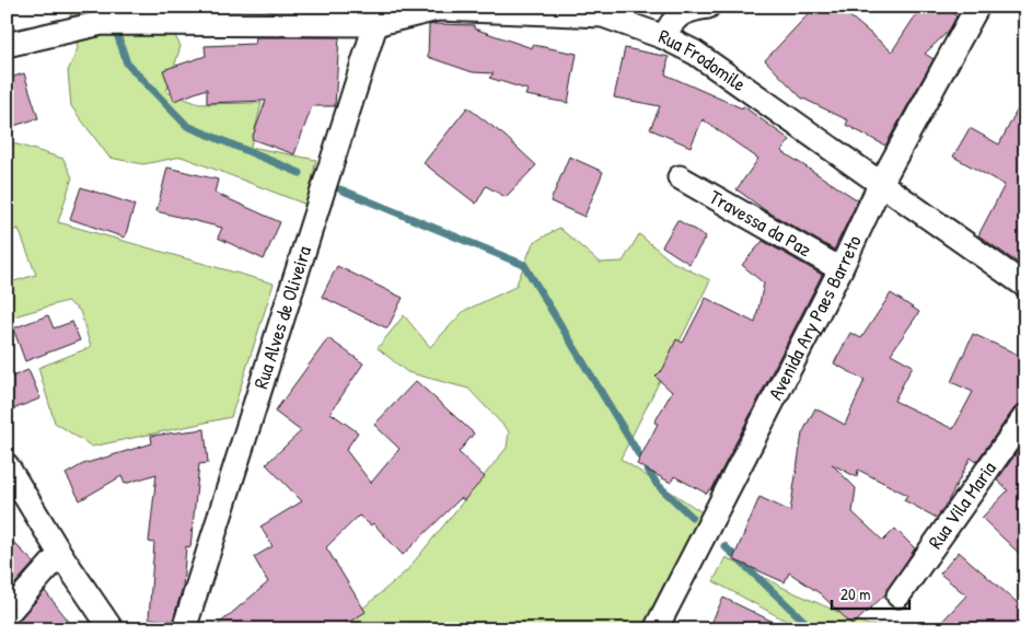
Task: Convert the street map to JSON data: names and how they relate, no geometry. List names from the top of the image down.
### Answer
{
  "streets": {
    "street": [
      "Rua Frodomile",
      "Travessa da Paz",
      "Rua Alves de Oliveira",
      "Avenida Ary Paes Barreto",
      "Rua Vila Maria"
    ]
  },
  "crossings": [
    ["Rua Frodomile", "Rua Alves de Oliveira"],
    ["Rua Frodomile", "Avenida Ary Paes Barreto"],
    ["Travessa da Paz", "Avenida Ary Paes Barreto"]
  ],
  "scale_bar": "20 m"
}
